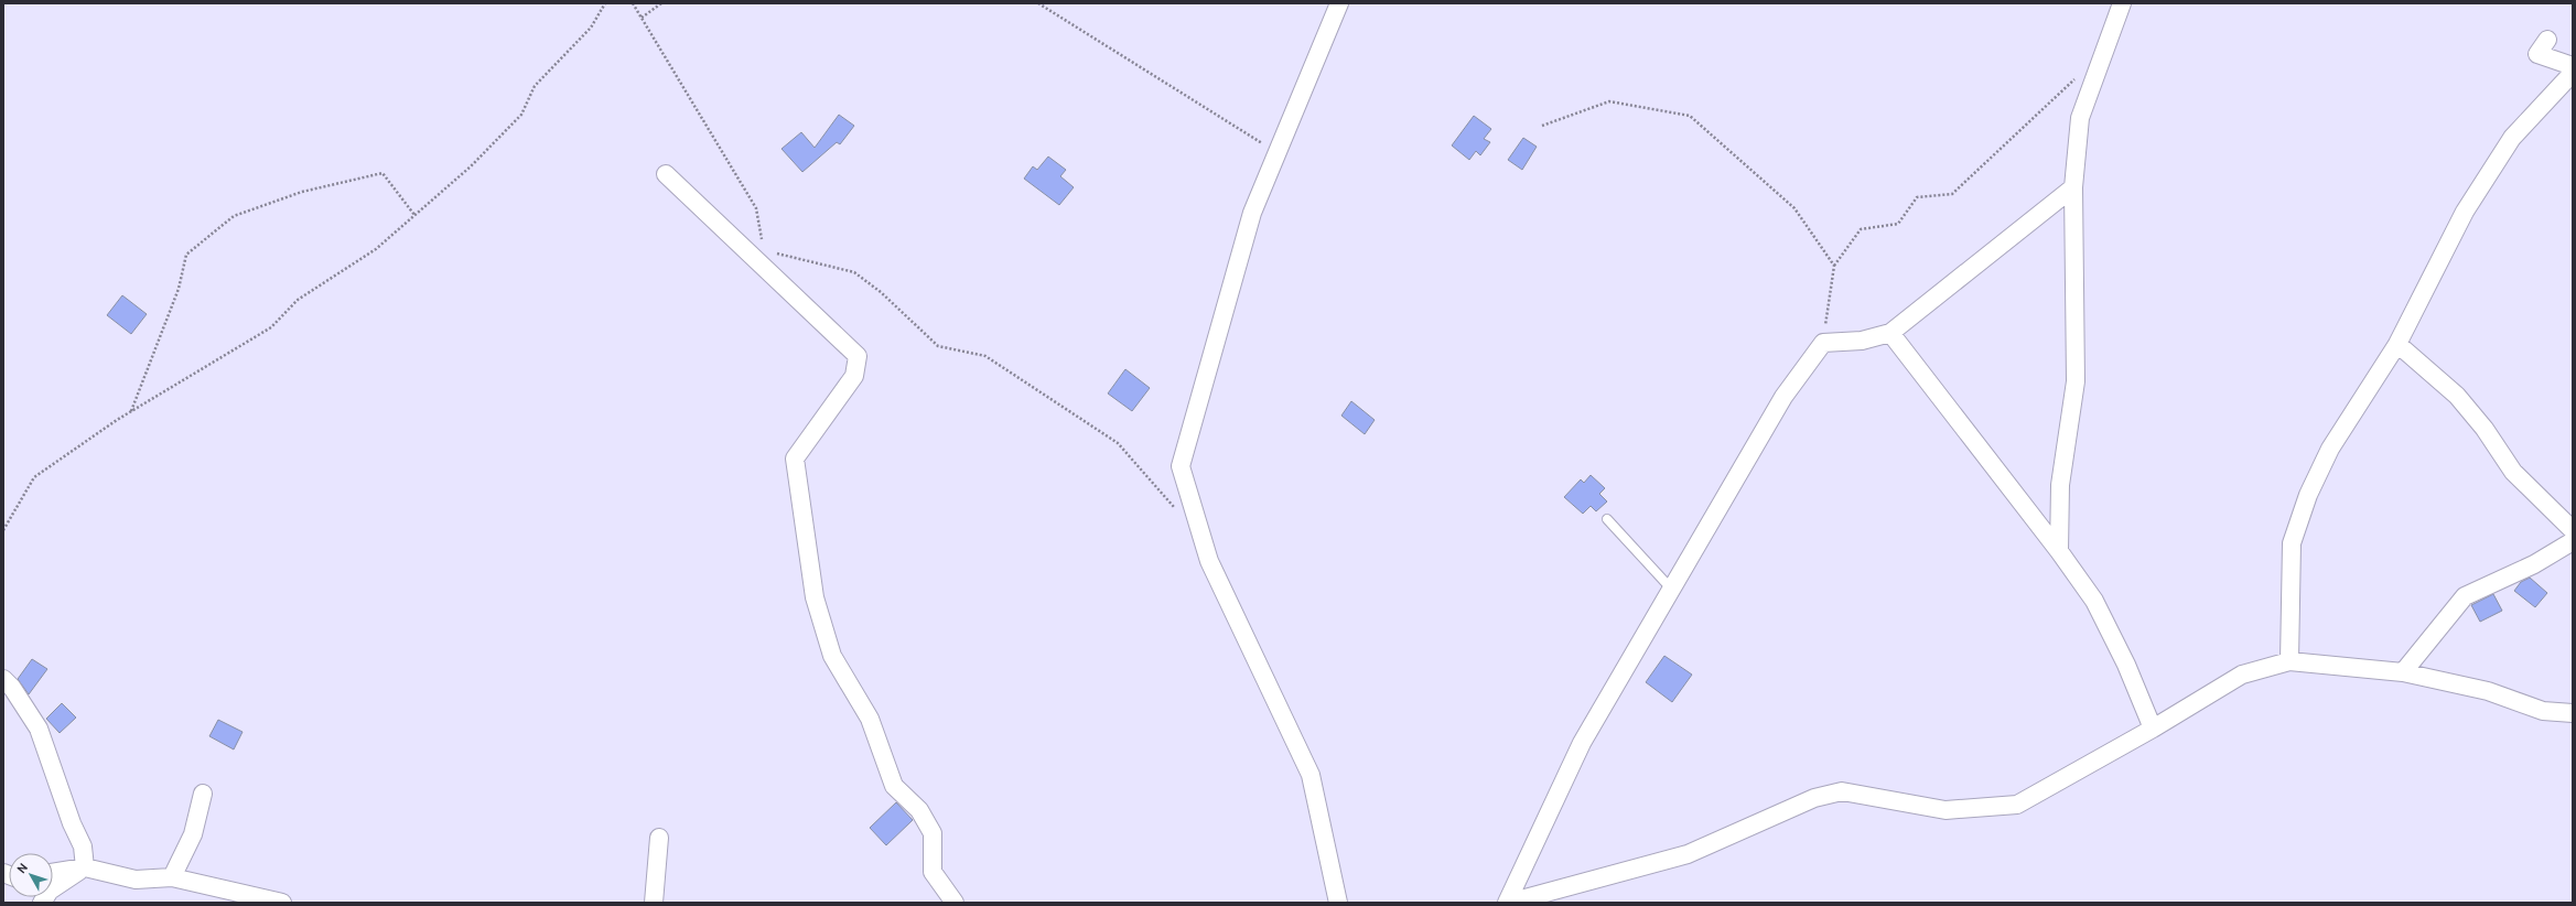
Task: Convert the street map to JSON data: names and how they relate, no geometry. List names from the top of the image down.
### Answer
{
  "north": "top left"
}
